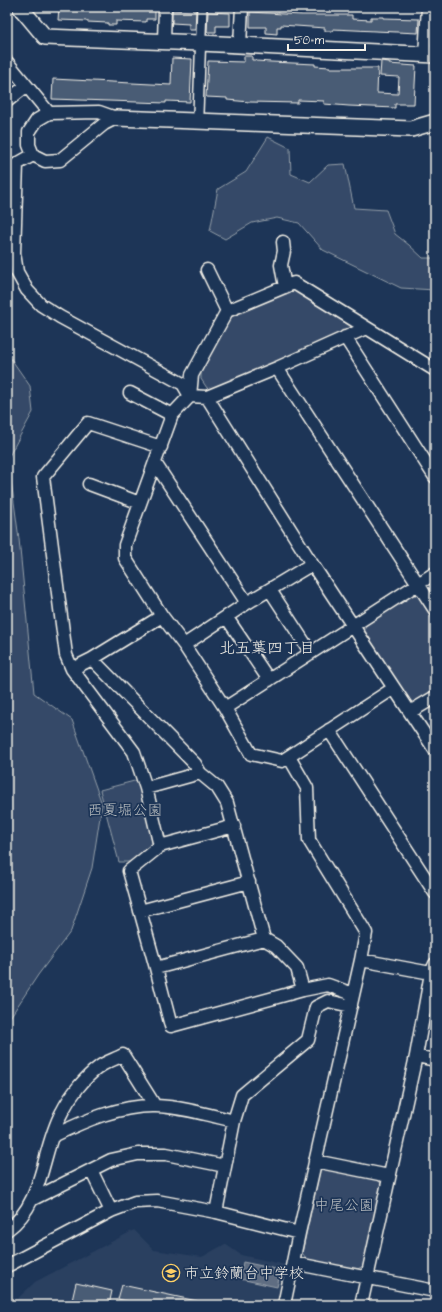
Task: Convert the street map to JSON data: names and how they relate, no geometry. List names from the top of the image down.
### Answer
{
  "districts": ["北五葉四丁目"],
  "parks": ["西夏堀公園", "中尾公園"],
  "places": {
    "school or university": ["市立鈴蘭台中学校"]
  },
  "scale_bar": "50 m"
}
